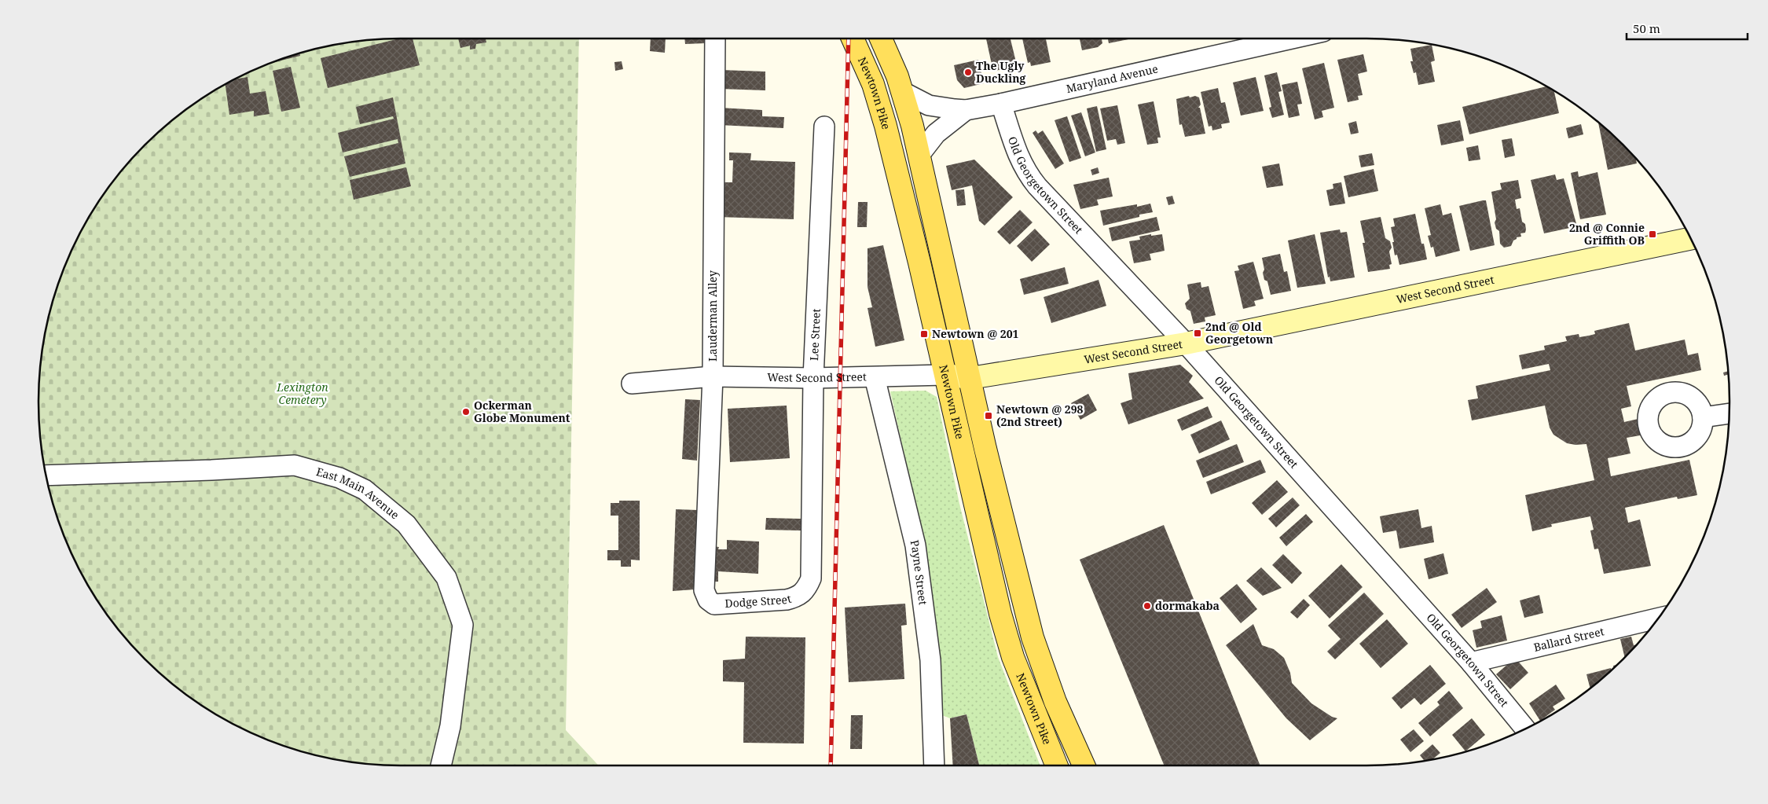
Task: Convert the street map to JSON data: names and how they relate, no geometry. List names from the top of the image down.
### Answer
{
  "streets": {
    "main road": ["Newtown Pike"],
    "street": [
      "Maryland Avenue",
      "Old Georgetown Street",
      "West Second Street",
      "Lauderman Alley",
      "Lee Street",
      "East Main Avenue",
      "Payne Street",
      "Dodge Street",
      "Ballard Street"
    ]
  },
  "crossings": [
    ["Maryland Avenue", "Old Georgetown Street"],
    ["Newtown Pike", "West Second Street"],
    ["Old Georgetown Street", "West Second Street"],
    ["Old Georgetown Street", "Ballard Street"],
    ["West Second Street", "Lauderman Alley"],
    ["West Second Street", "Lee Street"],
    ["West Second Street", "Payne Street"],
    ["Lauderman Alley", "Dodge Street"],
    ["Lee Street", "Dodge Street"]
  ],
  "parks": ["Lexington Cemetery"],
  "places": {
    "other": ["The Ugly Duckling", "Ockerman Globe Monument", "dormakaba"],
    "transit": [
      "2nd @ Connie Griffith OB",
      "2nd @ Old Georgetown",
      "Newtown @ 201",
      "Newtown @ 298 (2nd Street)"
    ]
  },
  "scale_bar": "50 m"
}
